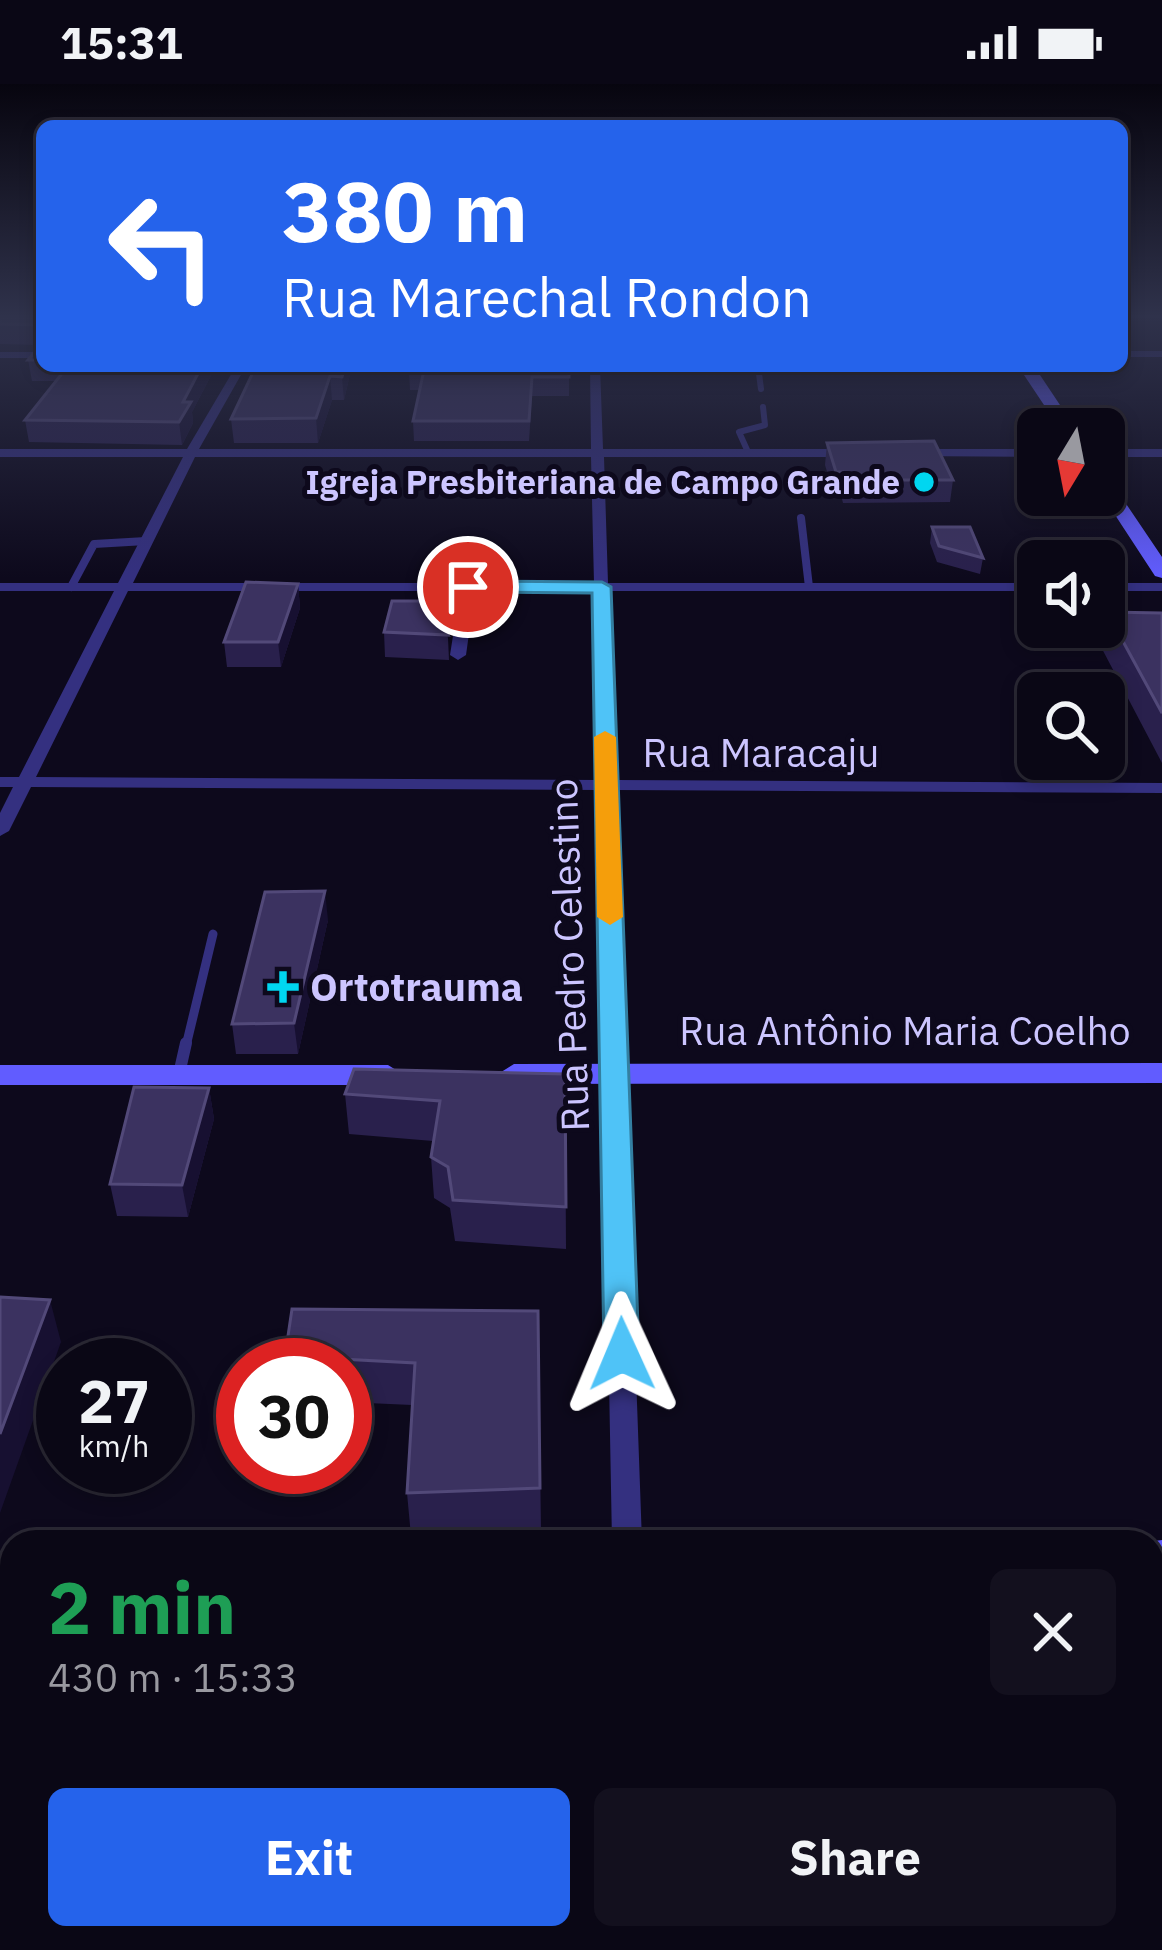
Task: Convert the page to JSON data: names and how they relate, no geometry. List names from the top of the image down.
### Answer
{
  "streets": {
    "street": ["Rua Maracaju", "Rua Pedro Celestino", "Rua Antônio Maria Coelho"]
  },
  "crossings": [
    ["Rua Maracaju", "Rua Pedro Celestino"],
    ["Rua Pedro Celestino", "Rua Antônio Maria Coelho"]
  ],
  "places": {
    "other": ["Igreja Presbiteriana de Campo Grande"],
    "health": ["Ortotrauma"]
  },
  "north": "bottom",
  "page": {
    "status": "15:31",
    "turn": ["380 m", "Rua Marechal Rondon"],
    "speed": "27 km/h",
    "limit": "30",
    "heading": ["2 min", "430 m · 15:33"],
    "buttons": ["Exit", "Share"]
  }
}
